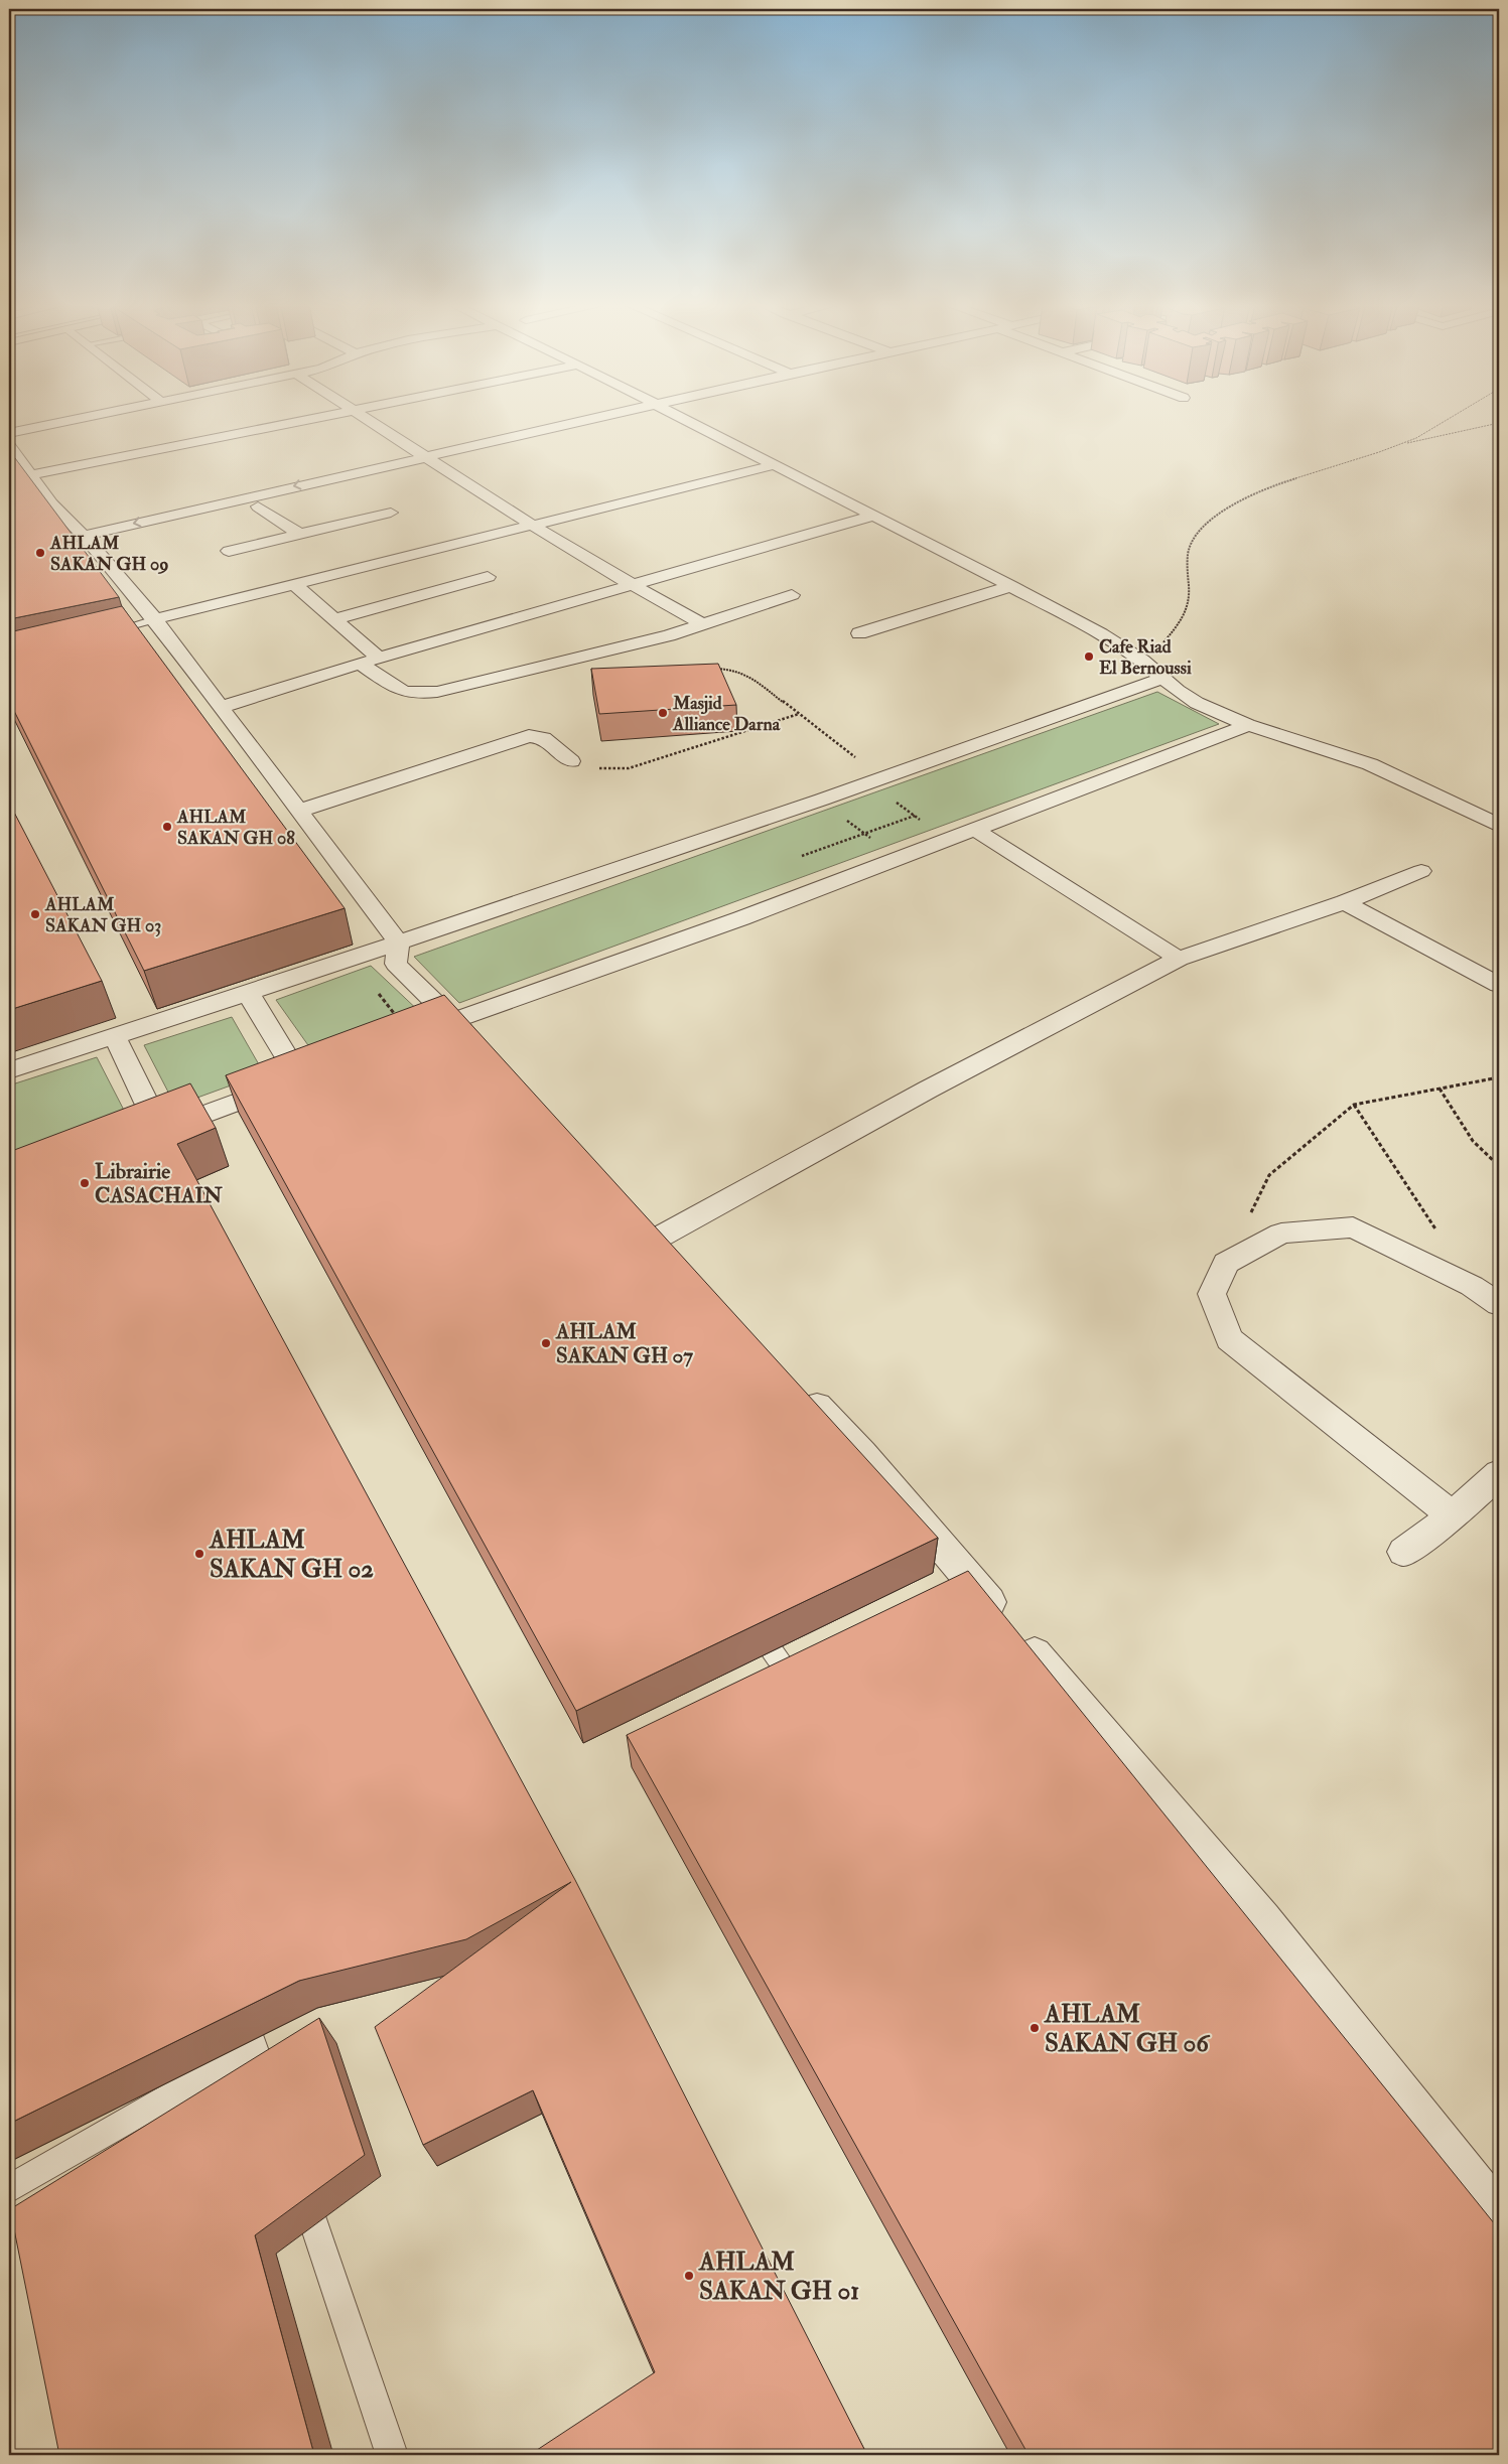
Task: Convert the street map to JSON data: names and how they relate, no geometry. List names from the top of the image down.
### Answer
{
  "places": [
    "AHLAM SAKAN GH 09",
    "Cafe Riad El Bernoussi",
    "Masjid Alliance Darna",
    "AHLAM SAKAN GH 08",
    "AHLAM SAKAN GH 03",
    "Librairie CASACHAIN",
    "AHLAM SAKAN GH 07",
    "AHLAM SAKAN GH 02",
    "AHLAM SAKAN GH 06",
    "AHLAM SAKAN GH 01"
  ]
}
